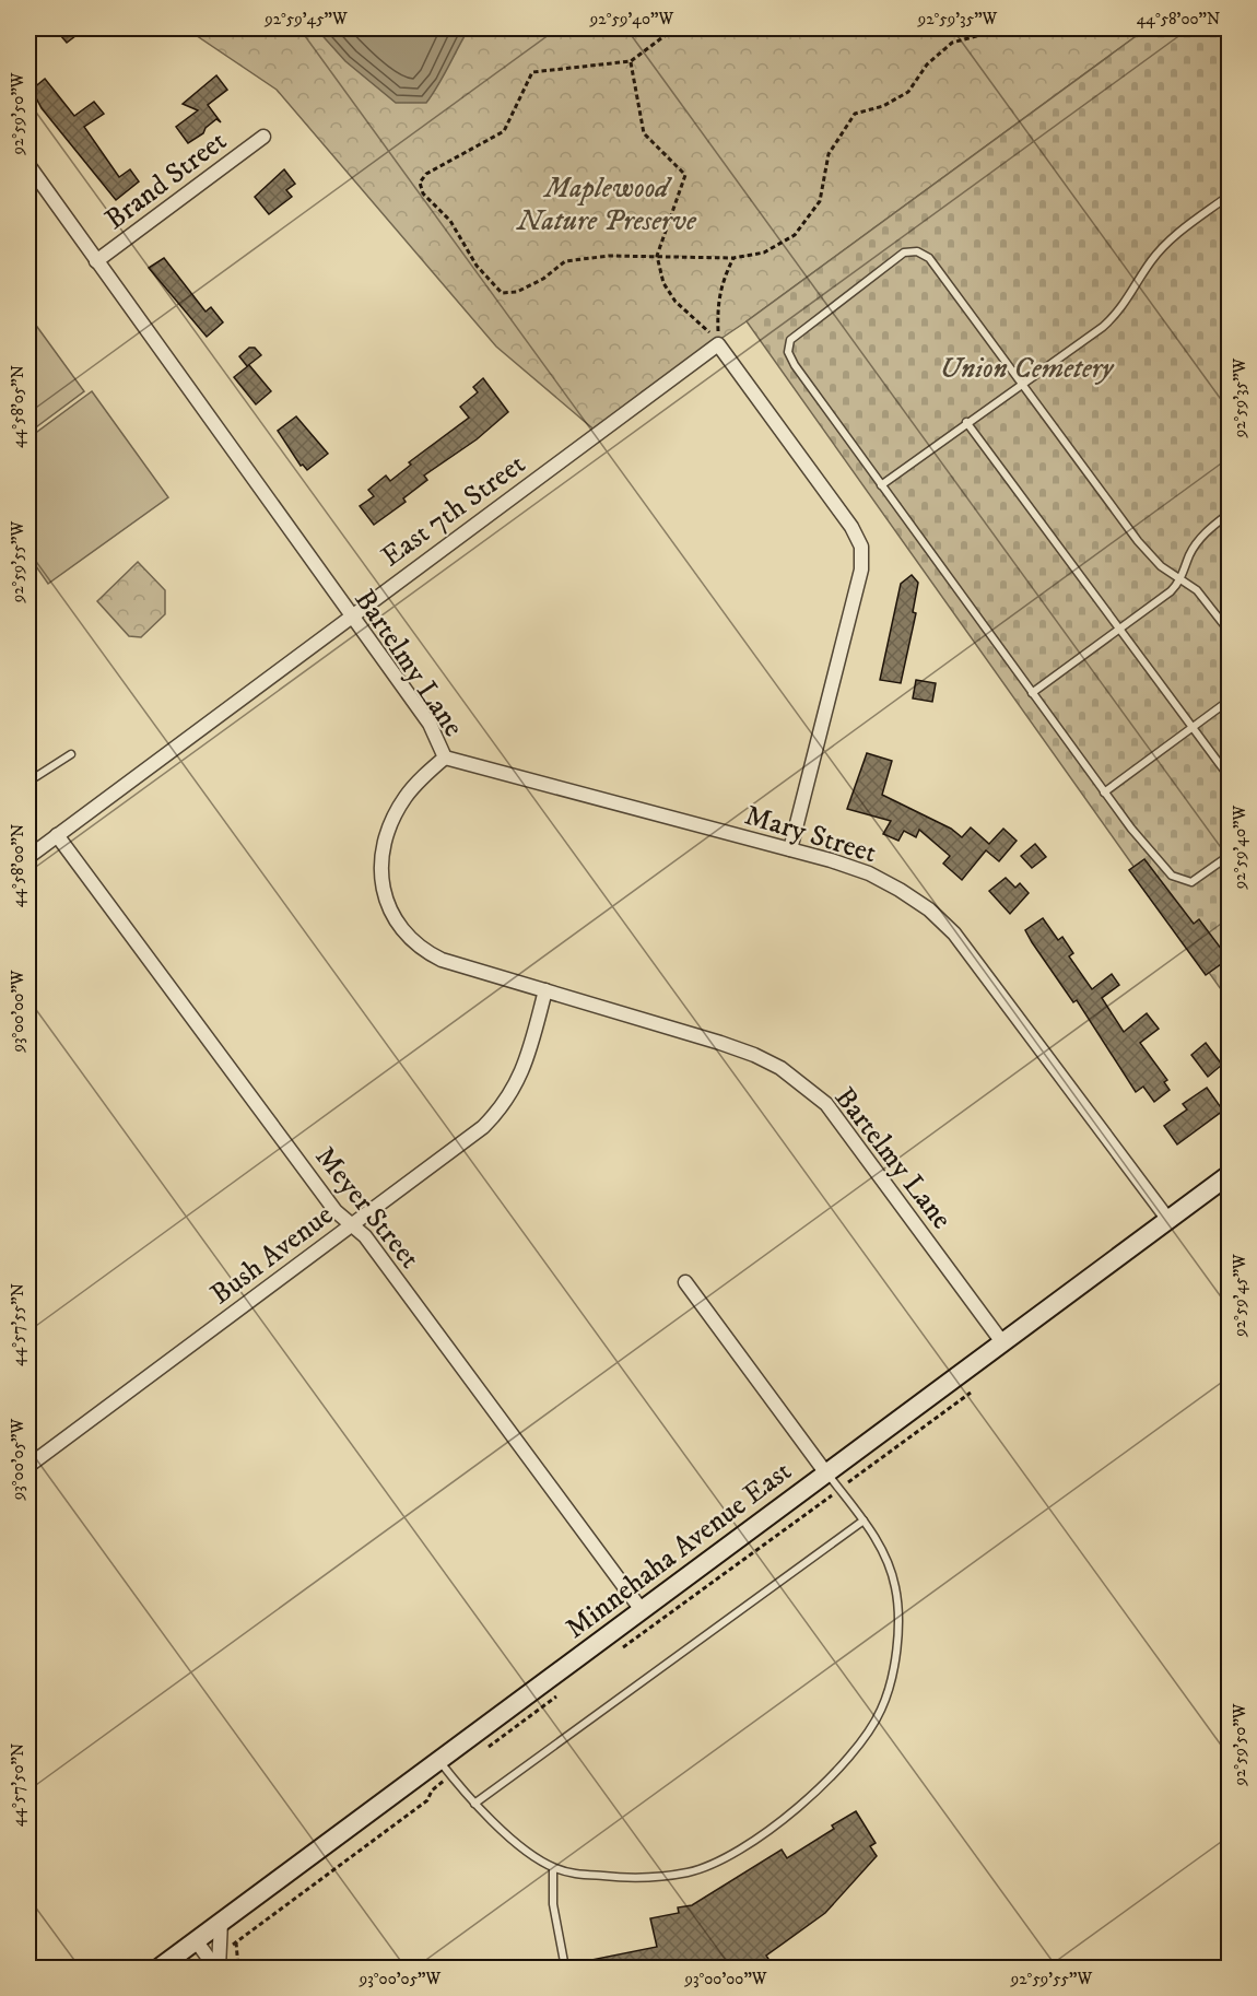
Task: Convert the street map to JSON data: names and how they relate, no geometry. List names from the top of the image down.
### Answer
{
  "streets": {
    "main road": ["Minnehaha Avenue East"],
    "street": [
      "Brand Street",
      "East 7th Street",
      "Bartelmy Lane",
      "Mary Street",
      "Meyer Street",
      "Bush Avenue"
    ]
  },
  "crossings": [
    ["Brand Street", "Bartelmy Lane"],
    ["East 7th Street", "Bartelmy Lane"],
    ["East 7th Street", "Meyer Street"],
    ["Bartelmy Lane", "Mary Street"],
    ["Bartelmy Lane", "Bush Avenue"],
    ["Bartelmy Lane", "Minnehaha Avenue East"],
    ["Mary Street", "Minnehaha Avenue East"],
    ["Meyer Street", "Bush Avenue"],
    ["Meyer Street", "Minnehaha Avenue East"]
  ],
  "parks": ["Maplewood Nature Preserve", "Union Cemetery"],
  "coordinates": [
    "92°59'45\"W",
    "92°59'40\"W",
    "92°59'35\"W",
    "44°58'00\"N",
    "92°59'50\"W",
    "44°58'05\"N",
    "92°59'55\"W",
    "93°00'00\"W",
    "44°57'55\"N",
    "93°00'05\"W",
    "44°57'50\"N"
  ]
}
